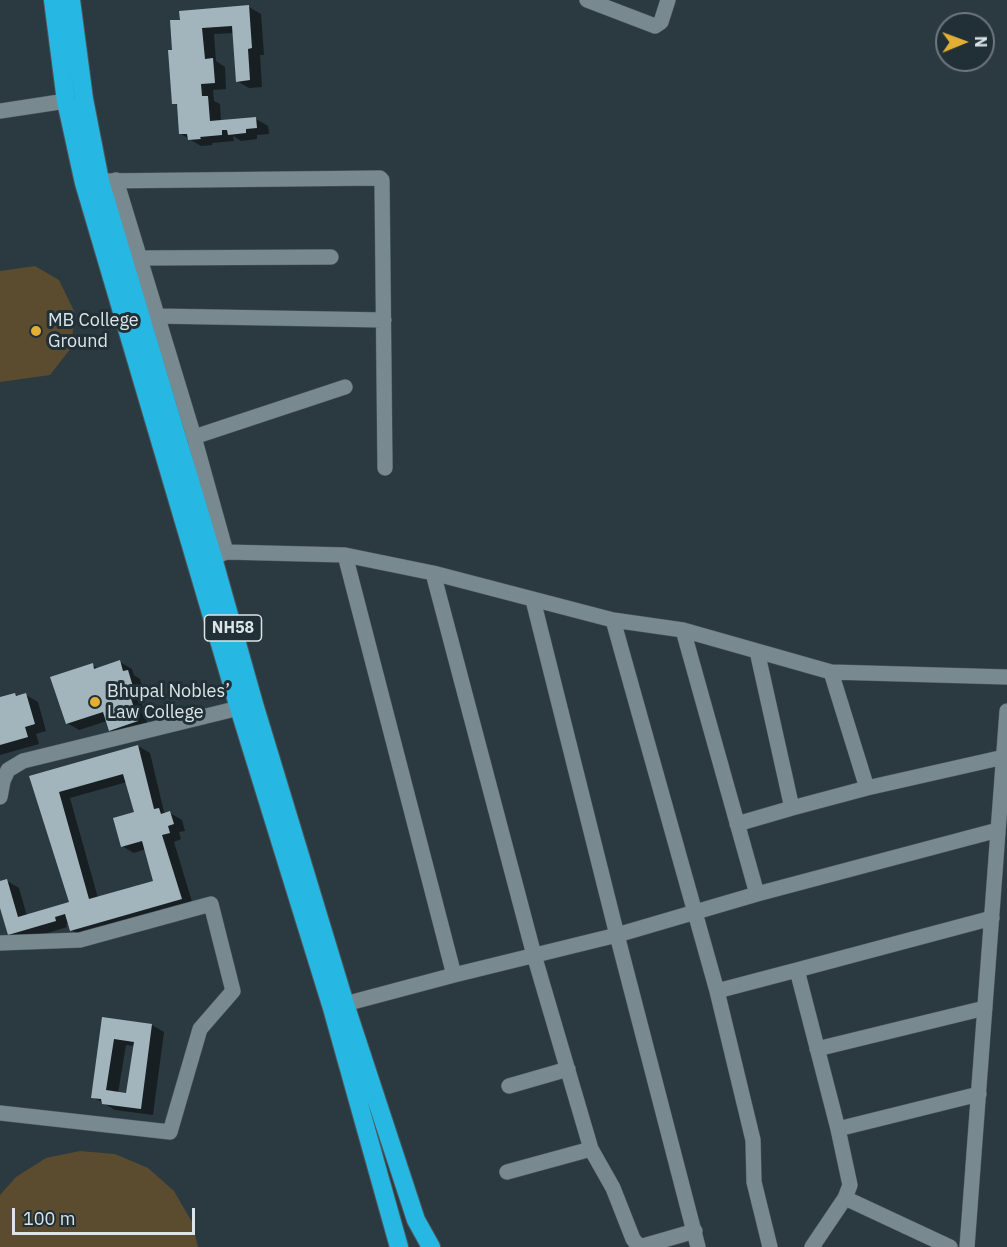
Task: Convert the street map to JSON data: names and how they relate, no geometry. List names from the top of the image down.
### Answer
{
  "streets": {
    "highway": ["NH58"]
  },
  "places": ["MB College Ground", "Bhupal Nobles’ Law College"],
  "scale_bar": "100 m",
  "north": "right"
}
